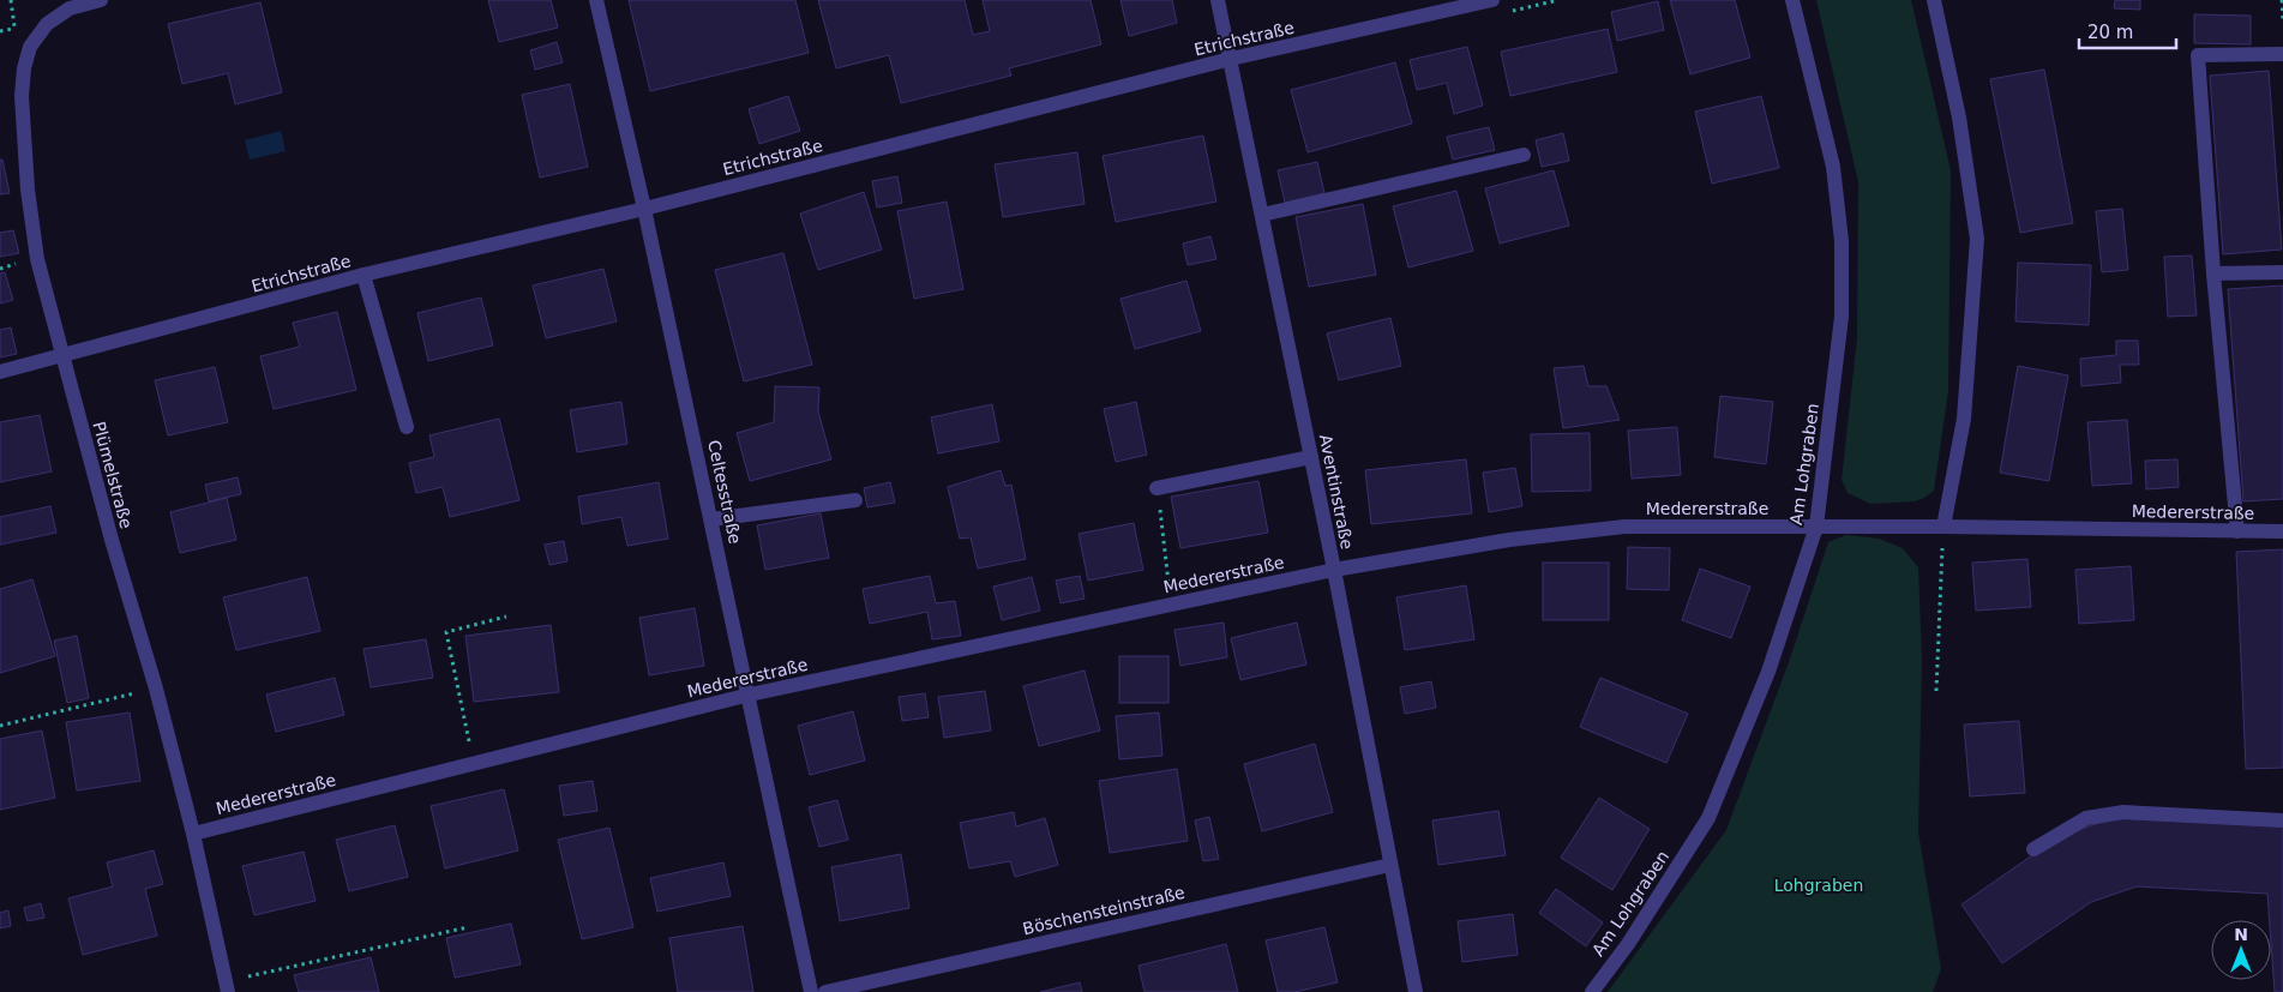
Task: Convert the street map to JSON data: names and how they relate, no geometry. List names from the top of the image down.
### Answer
{
  "streets": {
    "street": [
      "Etrichstraße",
      "Am Lohgraben",
      "Plümelstraße",
      "Celtesstraße",
      "Aventinstraße",
      "Medererstraße",
      "Böschensteinstraße"
    ]
  },
  "crossings": [
    ["Etrichstraße", "Plümelstraße"],
    ["Etrichstraße", "Celtesstraße"],
    ["Etrichstraße", "Aventinstraße"],
    ["Am Lohgraben", "Medererstraße"],
    ["Plümelstraße", "Medererstraße"],
    ["Celtesstraße", "Medererstraße"],
    ["Aventinstraße", "Medererstraße"],
    ["Aventinstraße", "Böschensteinstraße"]
  ],
  "parks": ["Lohgraben"],
  "scale_bar": "20 m",
  "north": "top"
}
